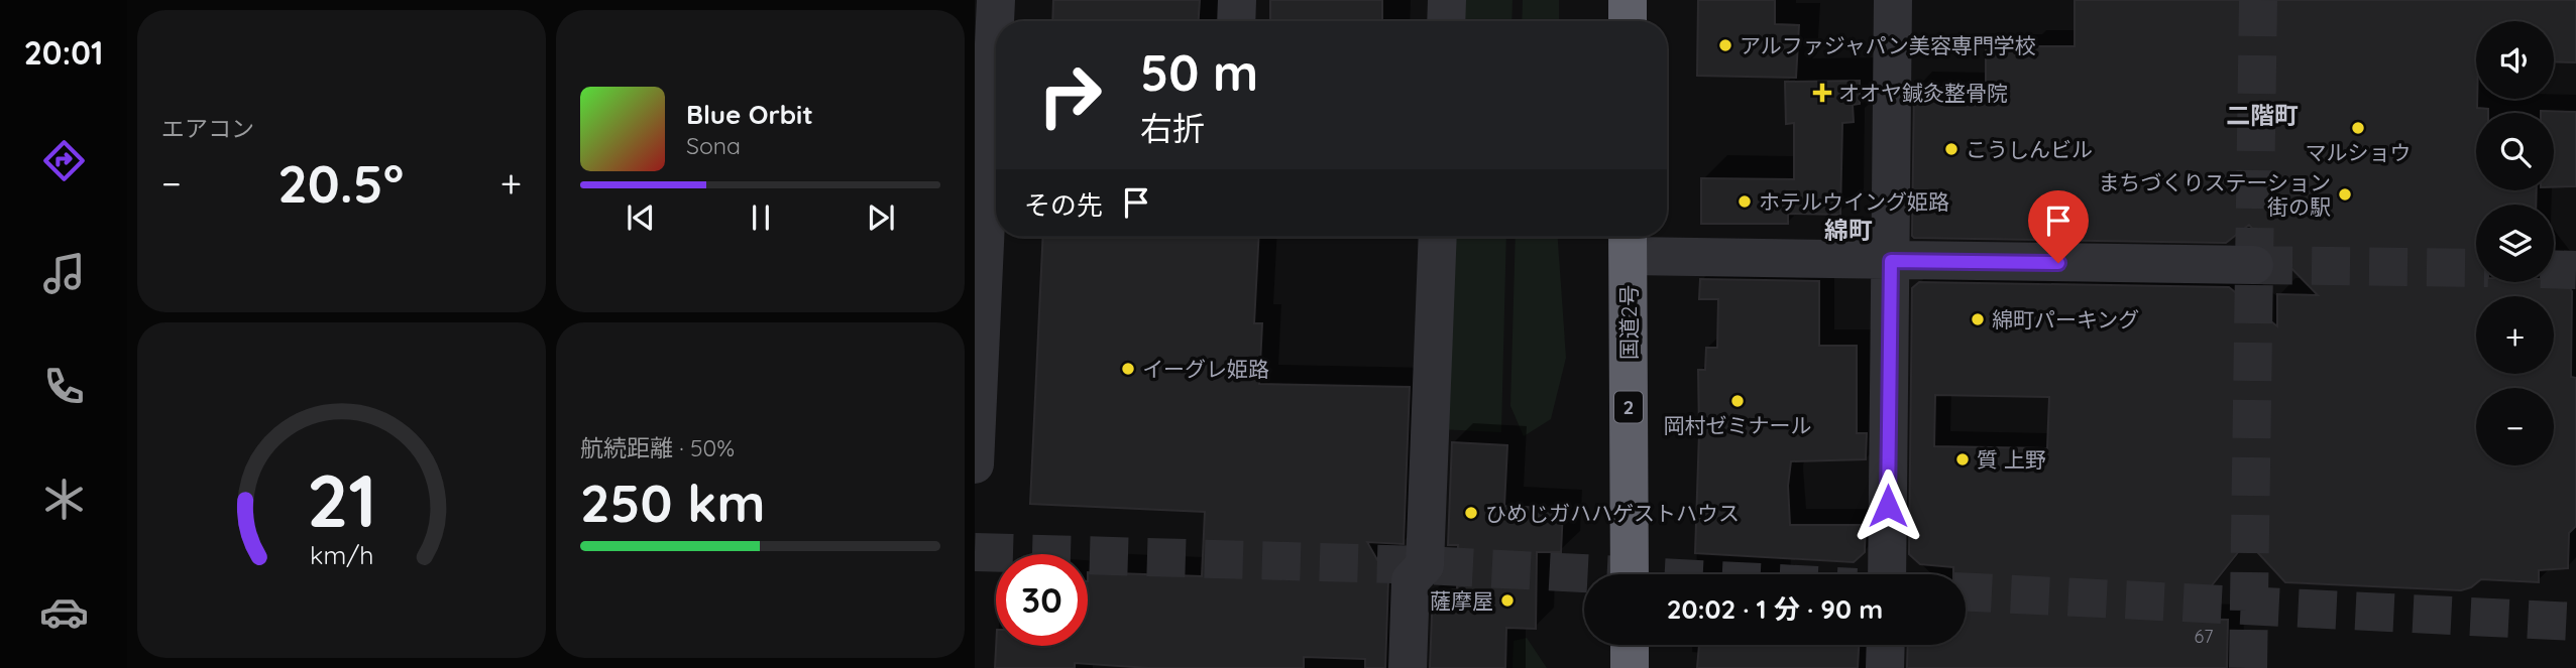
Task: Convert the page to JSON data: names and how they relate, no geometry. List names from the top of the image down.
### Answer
{
  "streets": {
    "highway": ["国道2号", "2"]
  },
  "districts": ["二階町", "綿町"],
  "places": {
    "other": [
      "アルファジャパン美容専門学校",
      "マルショウ",
      "こうしんビル",
      "まちづくりステーション 街の駅",
      "ホテルウイング姫路",
      "綿町パーキング",
      "イーグレ姫路",
      "岡村ゼミナール",
      "質 上野",
      "ひめじガハハゲストハウス",
      "薩摩屋"
    ],
    "health": ["オオヤ鍼灸整骨院"]
  },
  "house_numbers": ["67"],
  "page": {
    "tabs": "20:01",
    "tile": [
      "エアコン",
      ["航続距離 · 50%", "250 km"]
    ],
    "map_buttons": ["+", "−"],
    "turn": ["50 m", "右折"],
    "song": ["Blue Orbit", "Sona"],
    "heat": ["−", "20.5°", "+"],
    "then": "その先",
    "limit": "30",
    "trip": "20:02 · 1 分 · 90 m",
    "gauge": ["21", "km/h"]
  }
}
